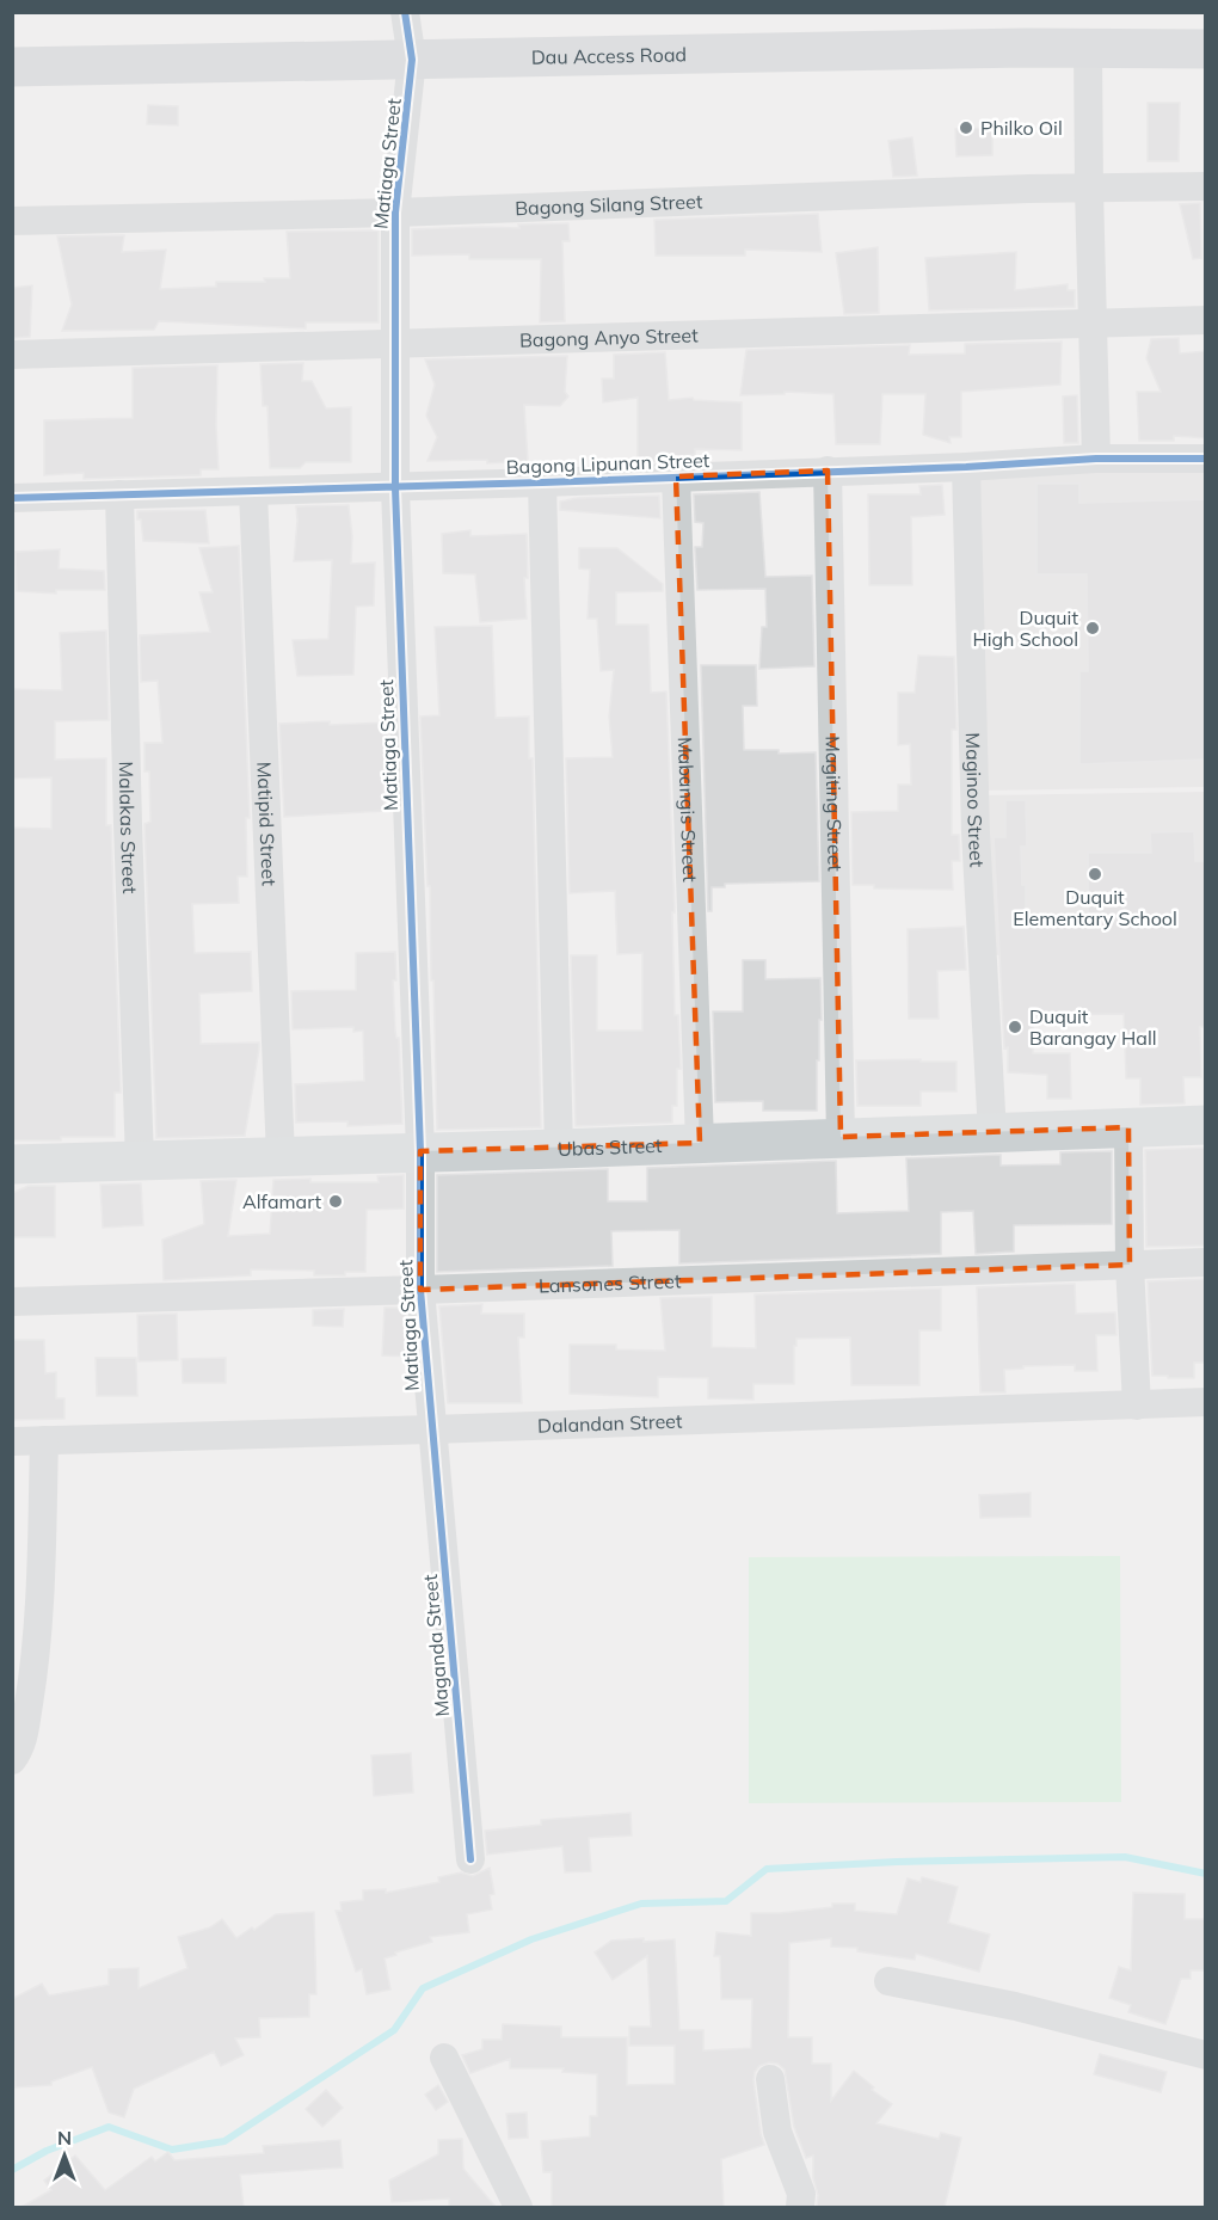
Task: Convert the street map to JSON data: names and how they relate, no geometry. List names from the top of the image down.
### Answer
{
  "streets": {
    "main road": ["Dau Access Road"],
    "street": [
      "Matiaga Street",
      "Bagong Silang Street",
      "Bagong Anyo Street",
      "Bagong Lipunan Street",
      "Maginoo Street",
      "Magiting Street",
      "Mabangis Street",
      "Matipid Street",
      "Malakas Street",
      "Ubas Street",
      "Lansones Street",
      "Dalandan Street",
      "Maganda Street"
    ]
  },
  "crossings": [
    ["Dau Access Road", "Matiaga Street"],
    ["Matiaga Street", "Bagong Silang Street"],
    ["Matiaga Street", "Bagong Anyo Street"],
    ["Matiaga Street", "Bagong Lipunan Street"],
    ["Matiaga Street", "Ubas Street"],
    ["Matiaga Street", "Lansones Street"],
    ["Matiaga Street", "Dalandan Street"],
    ["Matiaga Street", "Maganda Street"],
    ["Bagong Lipunan Street", "Maginoo Street"],
    ["Bagong Lipunan Street", "Magiting Street"],
    ["Bagong Lipunan Street", "Mabangis Street"],
    ["Bagong Lipunan Street", "Matipid Street"],
    ["Bagong Lipunan Street", "Malakas Street"],
    ["Maginoo Street", "Ubas Street"],
    ["Magiting Street", "Ubas Street"],
    ["Mabangis Street", "Ubas Street"],
    ["Matipid Street", "Ubas Street"],
    ["Malakas Street", "Ubas Street"],
    ["Dalandan Street", "Maganda Street"]
  ],
  "places": [
    "Philko Oil",
    "Duquit High School",
    "Duquit Elementary School",
    "Duquit Barangay Hall",
    "Alfamart"
  ],
  "north": "top"
}
